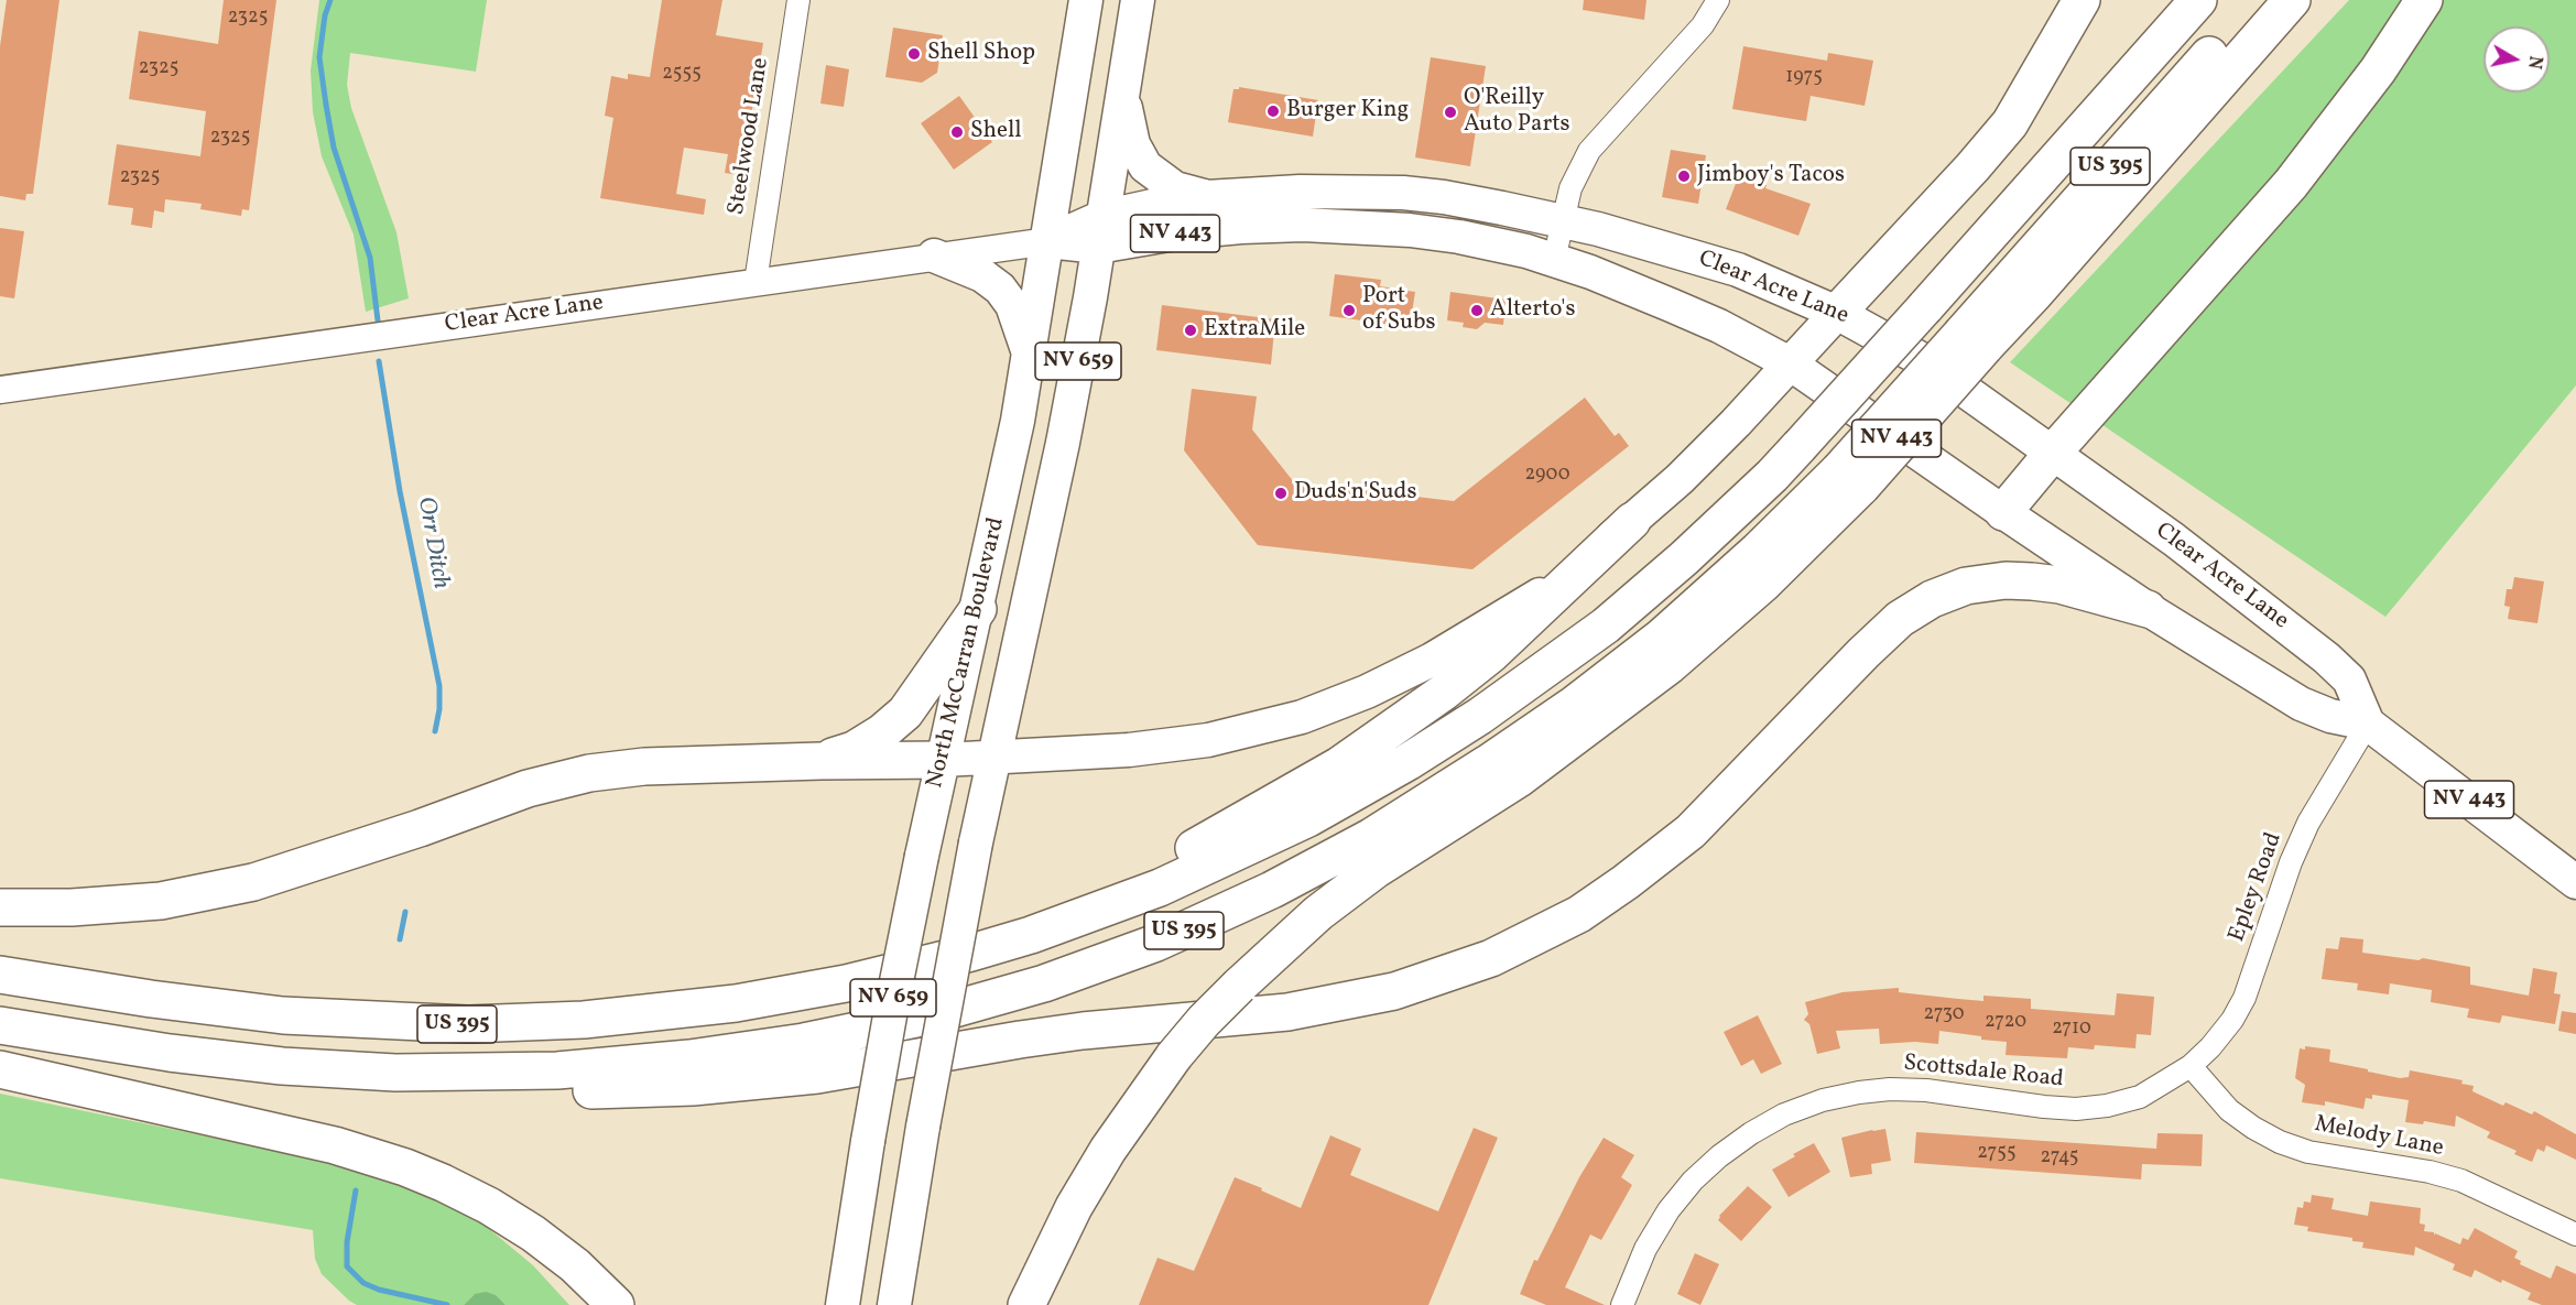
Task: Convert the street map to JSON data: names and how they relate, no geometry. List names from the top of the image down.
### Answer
{
  "streets": {
    "highway": ["US 395"],
    "main road": [
      "NV 443",
      "Clear Acre Lane",
      "NV 659",
      "North McCarran Boulevard"
    ],
    "street": [
      "Steelwood Lane",
      "Epley Road",
      "Scottsdale Road",
      "Melody Lane"
    ]
  },
  "crossings": [
    ["Steelwood Lane", "Clear Acre Lane"],
    ["Clear Acre Lane", "North McCarran Boulevard"],
    ["Clear Acre Lane", "Epley Road"],
    ["Epley Road", "Scottsdale Road"],
    ["Epley Road", "Melody Lane"],
    ["Scottsdale Road", "Melody Lane"]
  ],
  "water": ["Orr Ditch"],
  "places": [
    "Shell Shop",
    "Burger King",
    "O'Reilly Auto Parts",
    "Shell",
    "Jimboy's Tacos",
    "Port of Subs",
    "Alterto's",
    "ExtraMile",
    "Duds'n'Suds"
  ],
  "house_numbers": [
    "2325",
    "2325",
    "2555",
    "1975",
    "2325",
    "2325",
    "2900",
    "2730",
    "2720",
    "2710",
    "2755",
    "2745"
  ],
  "north": "right"
}
